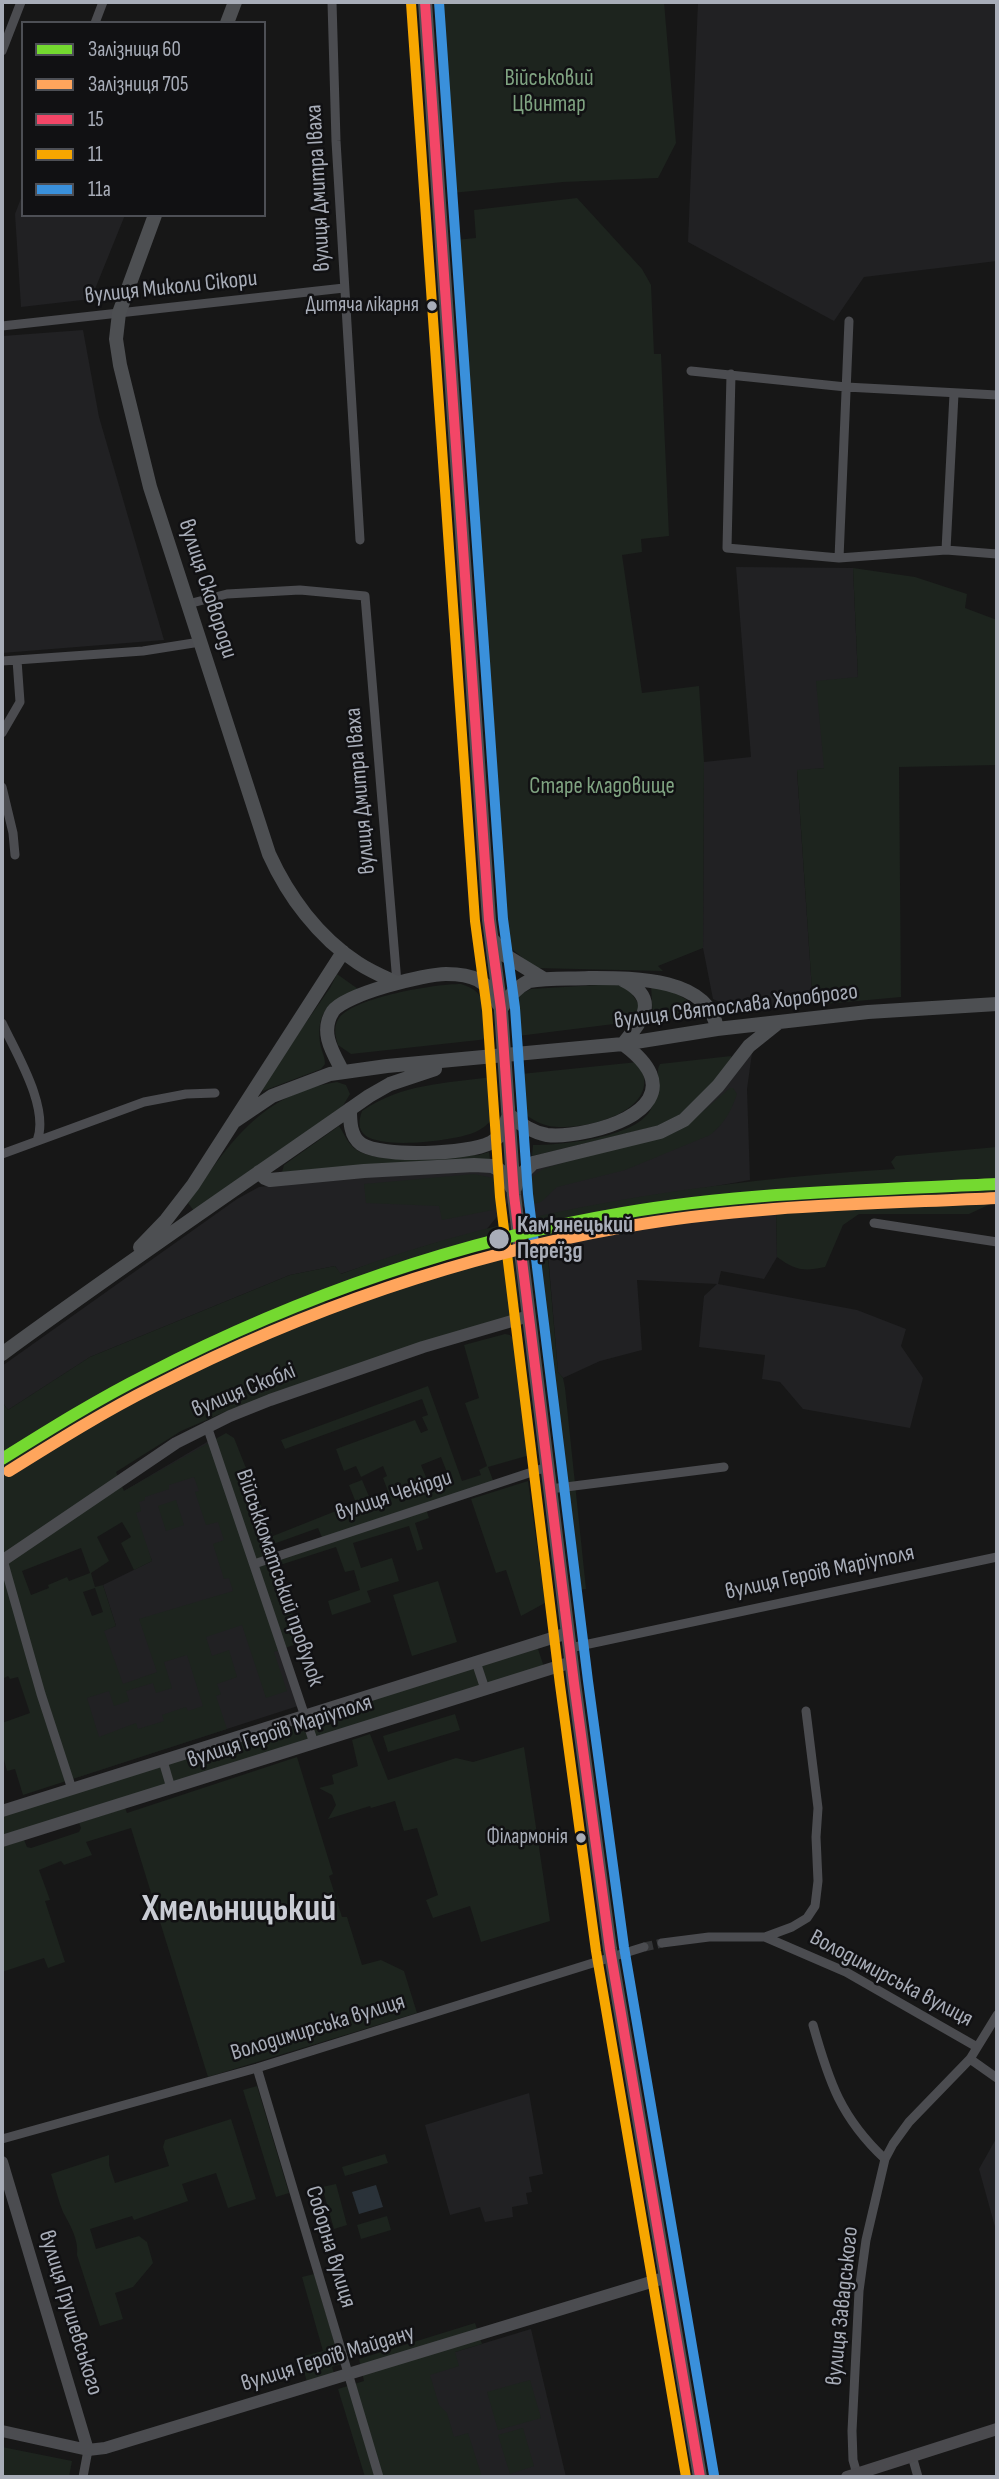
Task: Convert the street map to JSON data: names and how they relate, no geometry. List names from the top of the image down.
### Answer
{
  "streets": {
    "main road": ["вулиця Сковороди", "вулиця Святослава Хороброго"],
    "street": [
      "вулиця Дмитра Іваха",
      "вулиця Миколи Сікори",
      "вулиця Скоблі",
      "вулиця Чекірди",
      "вулиця Героїв Маріуполя",
      "Військкоматський провулок",
      "Володимирська вулиця",
      "Соборна вулиця",
      "вулиця Завадського",
      "вулиця Грушевського",
      "вулиця Героїв Майдану"
    ]
  },
  "crossings": [
    ["вулиця Дмитра Іваха", "вулиця Миколи Сікори"],
    ["вулиця Дмитра Іваха", "вулиця Сковороди"],
    ["вулиця Миколи Сікори", "вулиця Сковороди"],
    ["вулиця Скоблі", "Військкоматський провулок"],
    ["вулиця Чекірди", "Військкоматський провулок"],
    ["вулиця Героїв Маріуполя", "Військкоматський провулок"],
    ["Володимирська вулиця", "Соборна вулиця"],
    ["Володимирська вулиця", "вулиця Завадського"],
    ["Соборна вулиця", "вулиця Героїв Майдану"],
    ["вулиця Грушевського", "вулиця Героїв Майдану"]
  ],
  "districts": ["Хмельницький"],
  "parks": ["Військовий Цвинтар", "Старе кладовище"],
  "places": ["Дитяча лікарня", "Кам'янецький Переїзд", "Філармонія"],
  "lines": [
    "transit line 15",
    "transit line 11а",
    "transit line 11",
    "rail line 60",
    "rail line 705"
  ],
  "legend": [
    "Залізниця 60",
    "Залізниця 705",
    "15",
    "11",
    "11а"
  ]
}
